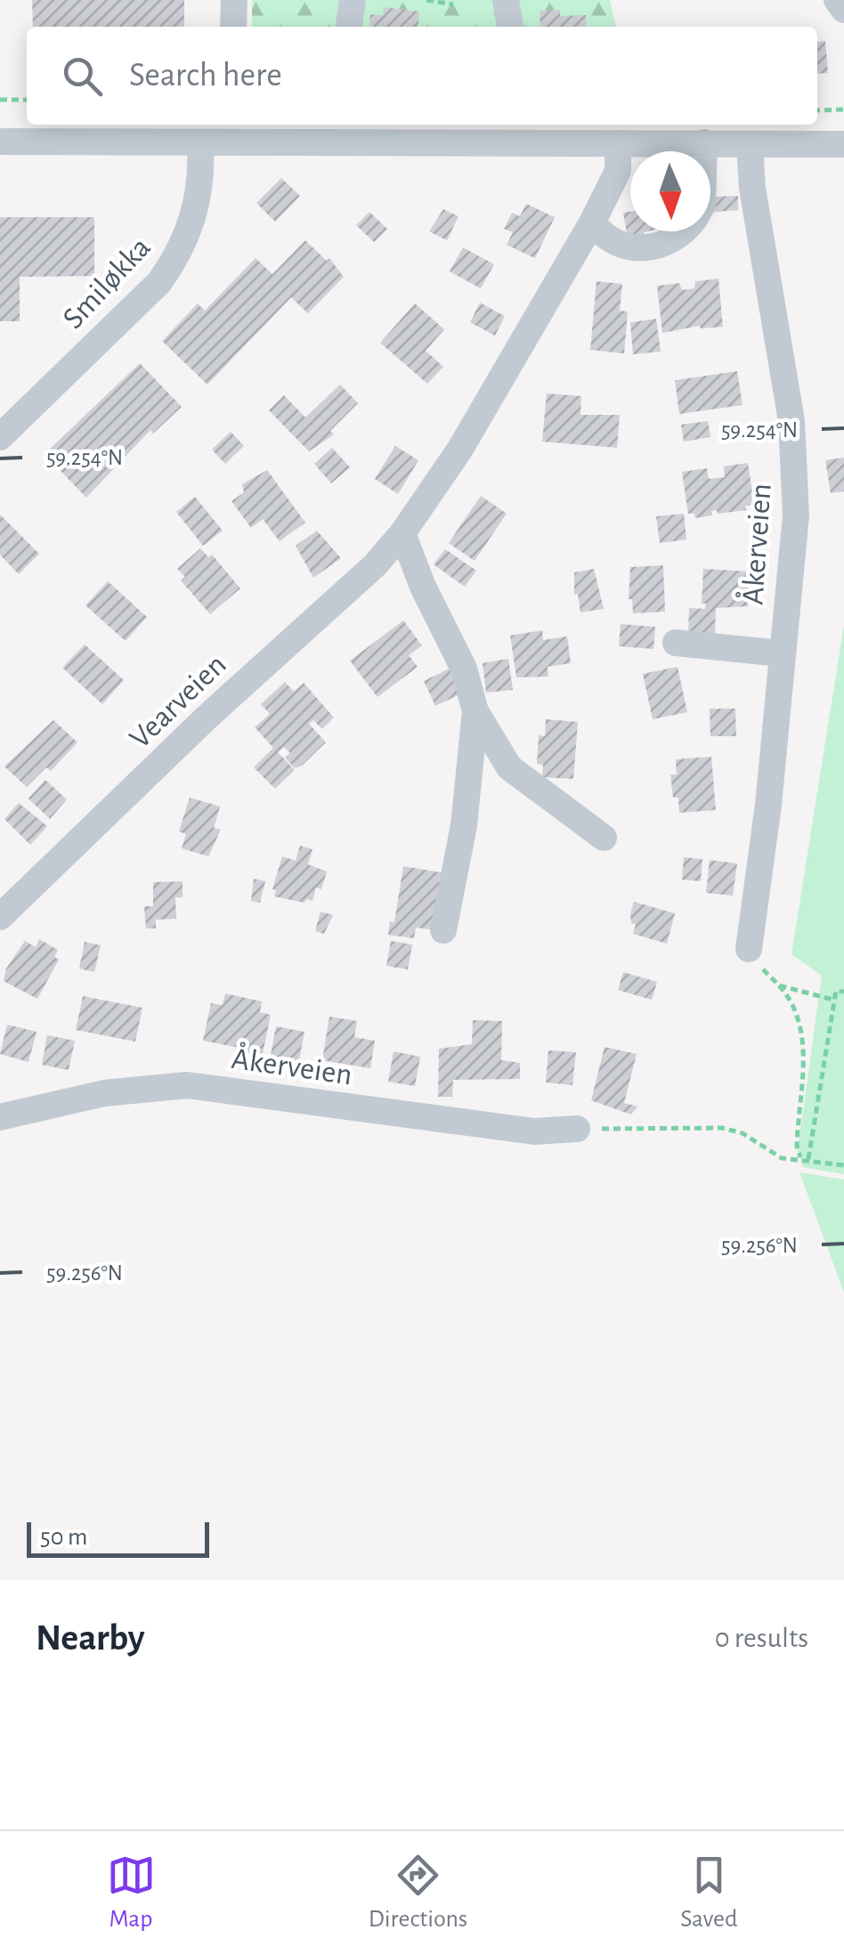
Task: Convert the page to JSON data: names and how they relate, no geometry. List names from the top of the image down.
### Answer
{
  "streets": {
    "street": ["Smiløkka", "Åkerveien", "Vearveien"]
  },
  "scale_bar": "50 m",
  "north": "bottom",
  "page": {
    "search": "Search here",
    "scale": "50 m",
    "heading": ["Nearby", "0 results"],
    "nav": ["Map", "Directions", "Saved"]
  },
  "coordinates": ["59.254°N", "59.256°N"]
}
